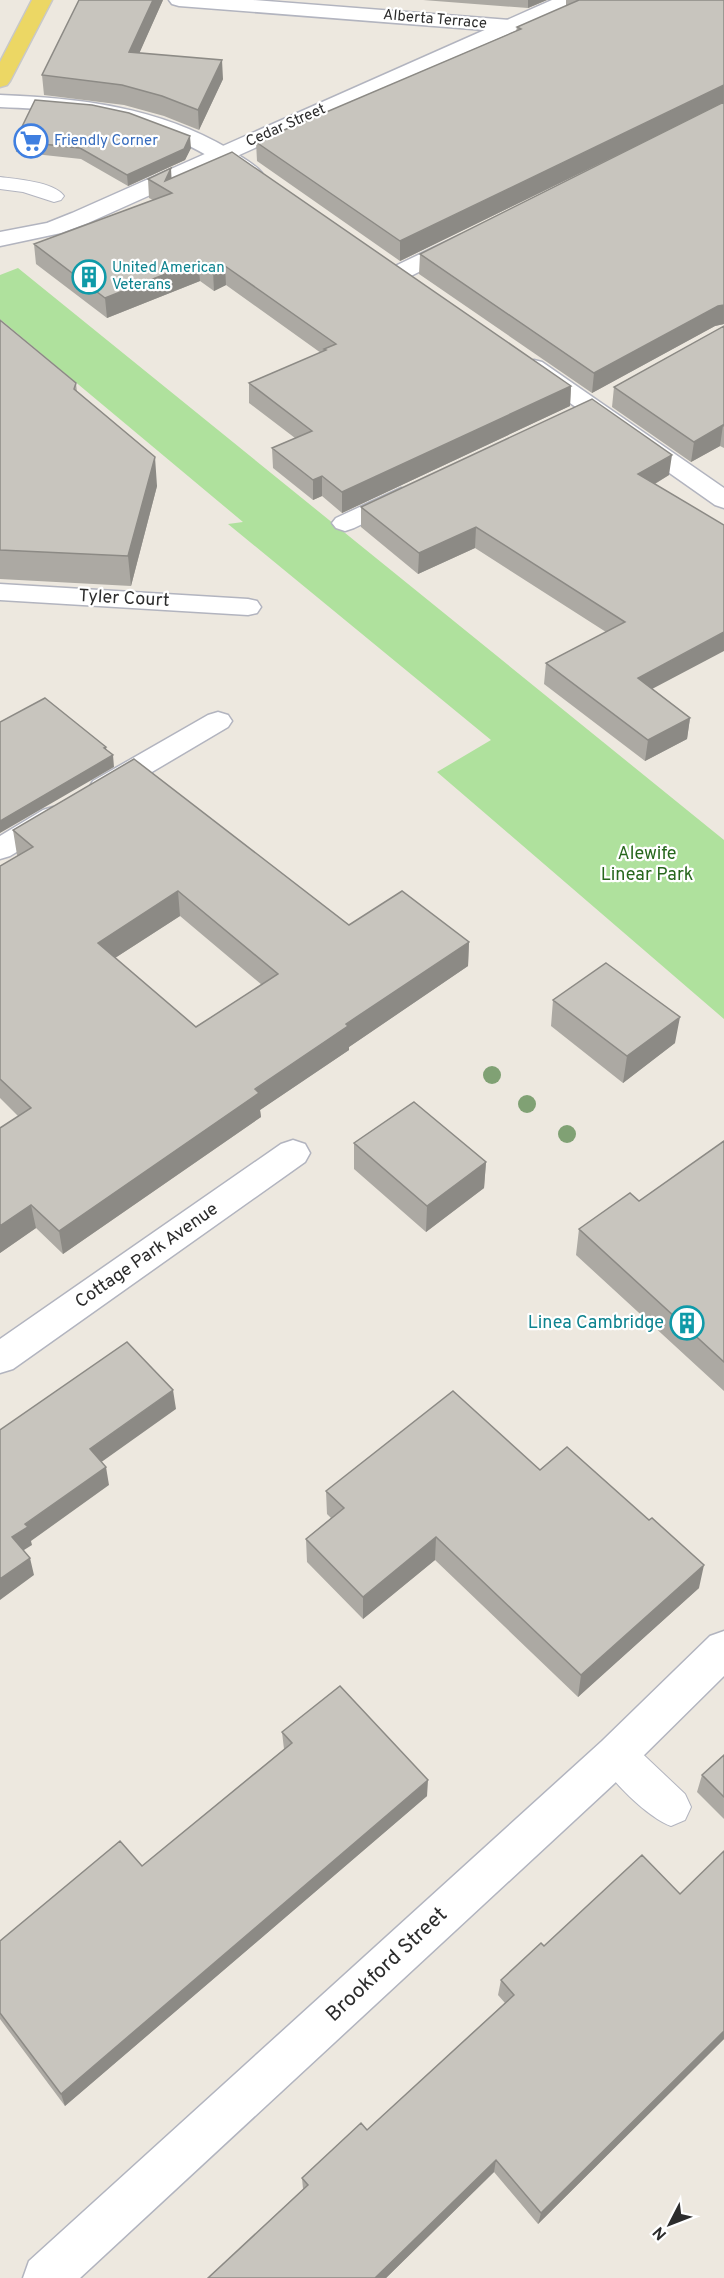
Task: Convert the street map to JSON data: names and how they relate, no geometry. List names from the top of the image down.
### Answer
{
  "streets": {
    "street": [
      "Alberta Terrace",
      "Cedar Street",
      "Tyler Court",
      "Cottage Park Avenue",
      "Brookford Street"
    ]
  },
  "crossings": [
    ["Alberta Terrace", "Cedar Street"]
  ],
  "parks": ["Alewife Linear Park"],
  "places": {
    "supermarket": ["Friendly Corner"],
    "building": ["United American Veterans", "Linea Cambridge"]
  },
  "north": "bottom left"
}
